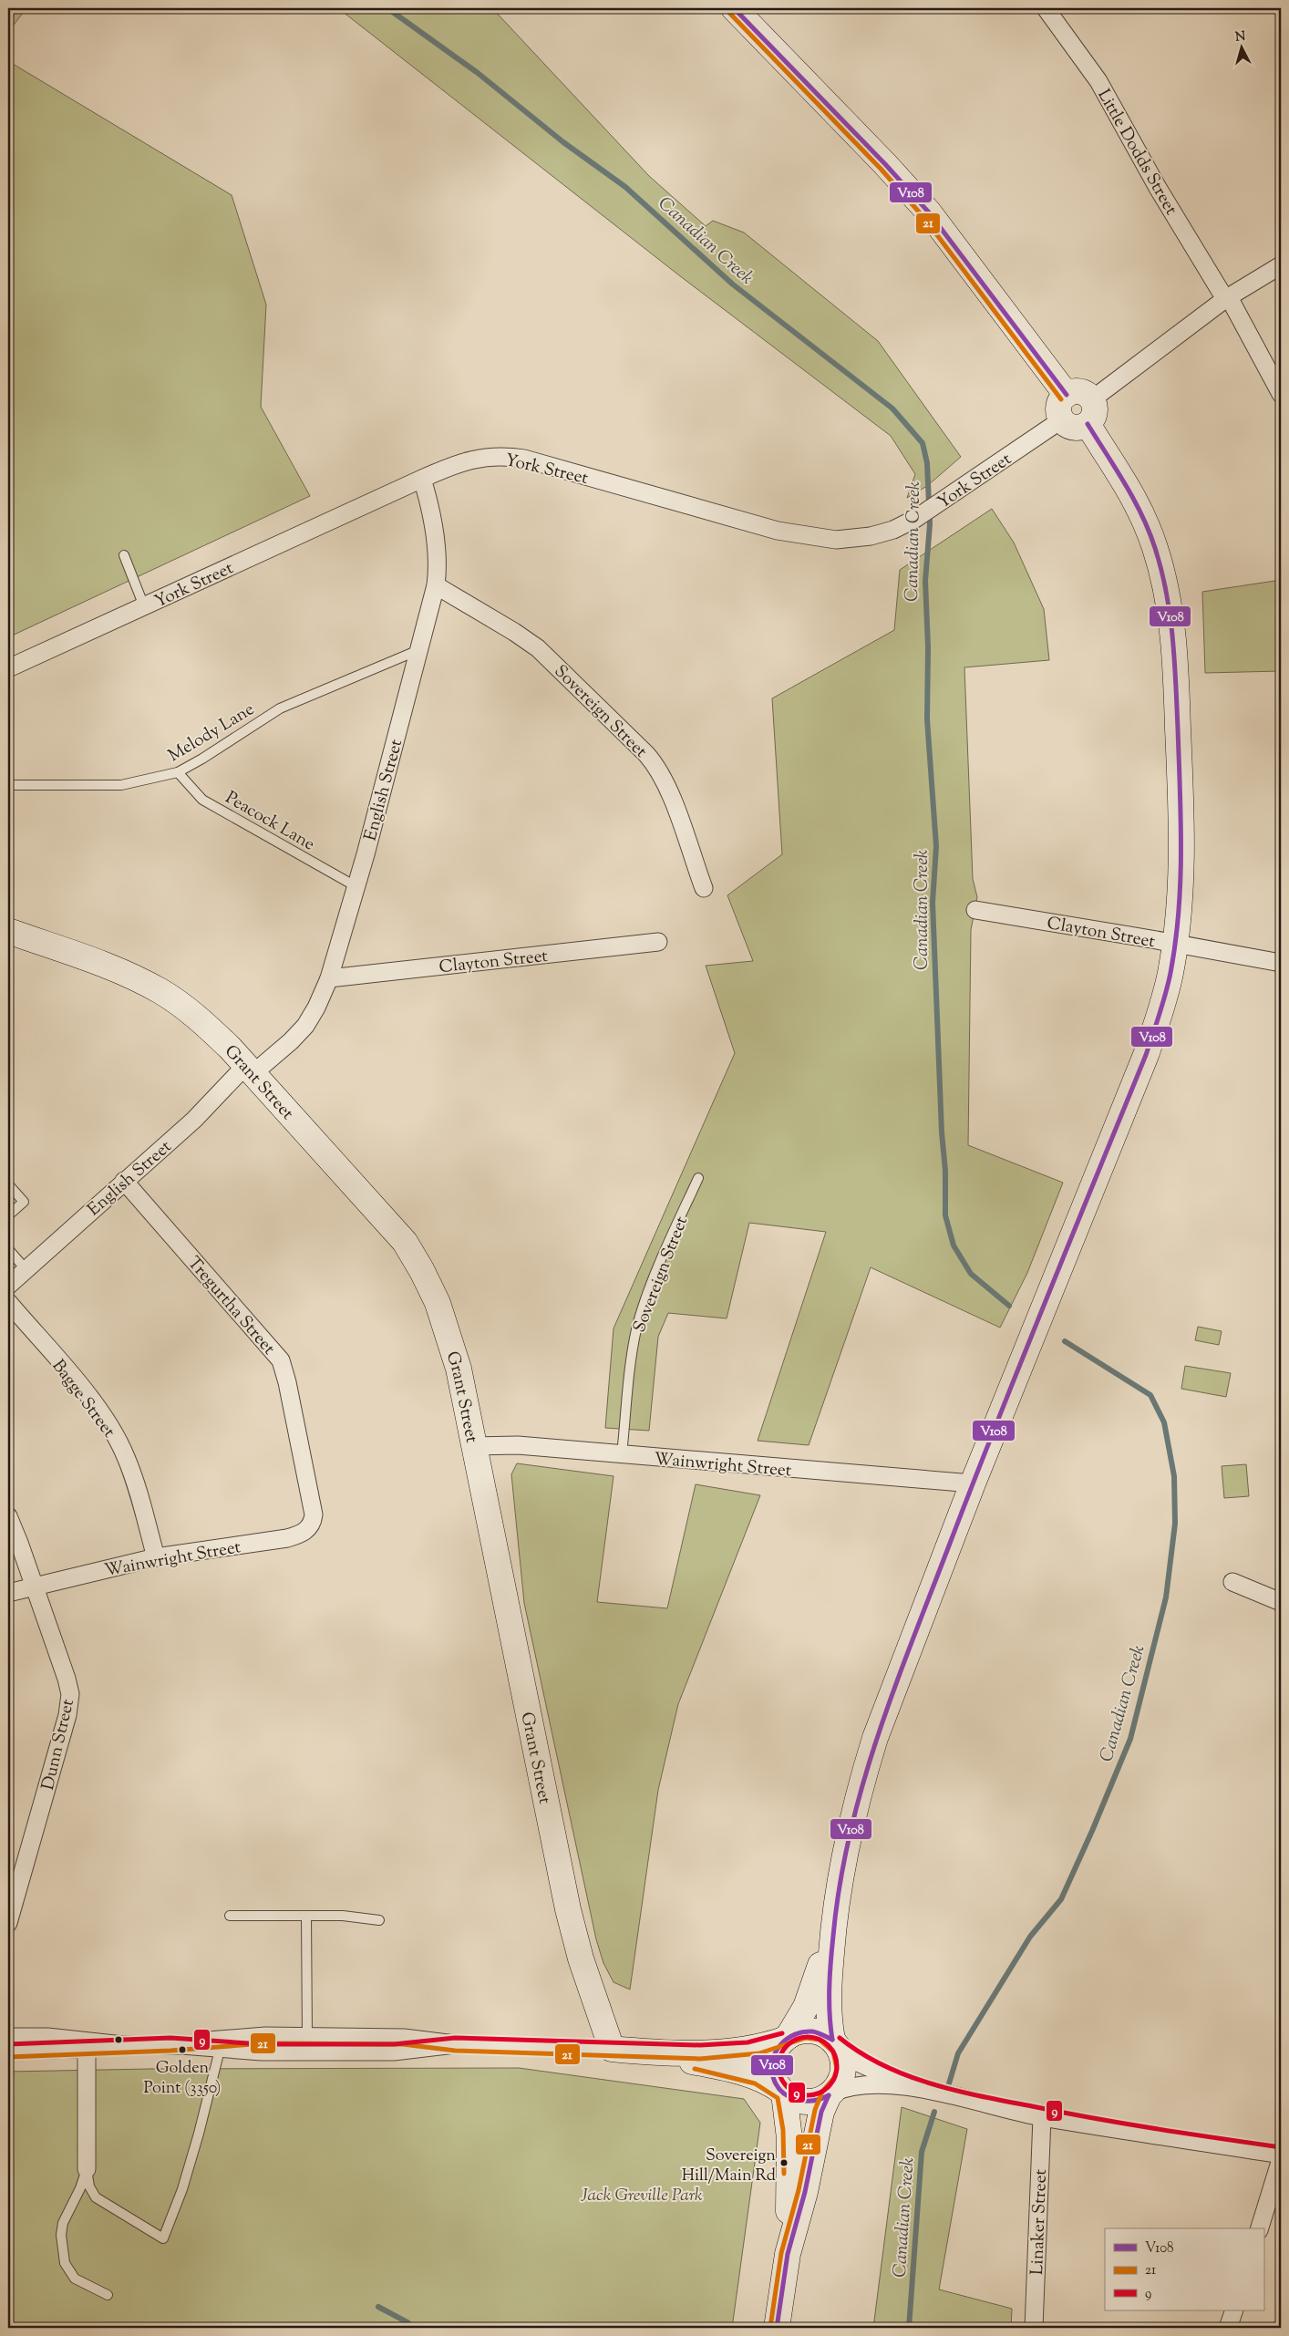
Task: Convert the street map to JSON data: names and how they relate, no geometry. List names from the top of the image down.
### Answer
{
  "streets": {
    "main road": ["Grant Street"],
    "street": [
      "Little Dodds Street",
      "York Street",
      "Sovereign Street",
      "English Street",
      "Clayton Street",
      "Tregurtha Street",
      "Bagge Street",
      "Wainwright Street",
      "Dunn Street",
      "Linaker Street"
    ],
    "lane": ["Melody Lane", "Peacock Lane"]
  },
  "crossings": [
    ["York Street", "English Street"],
    ["Sovereign Street", "English Street"],
    ["Sovereign Street", "Wainwright Street"],
    ["Melody Lane", "English Street"],
    ["Melody Lane", "Peacock Lane"],
    ["English Street", "Peacock Lane"],
    ["English Street", "Clayton Street"],
    ["English Street", "Grant Street"],
    ["English Street", "Tregurtha Street"],
    ["Grant Street", "Wainwright Street"],
    ["Tregurtha Street", "Wainwright Street"],
    ["Bagge Street", "Wainwright Street"],
    ["Wainwright Street", "Dunn Street"]
  ],
  "water": ["Canadian Creek"],
  "parks": ["Jack Greville Park"],
  "places": ["Golden Point (3350)", "Sovereign Hill/Main Rd"],
  "lines": ["transit line V108", "transit line 21", "transit line 9"],
  "legend": ["V108", "21", "9"],
  "north": "top"
}
